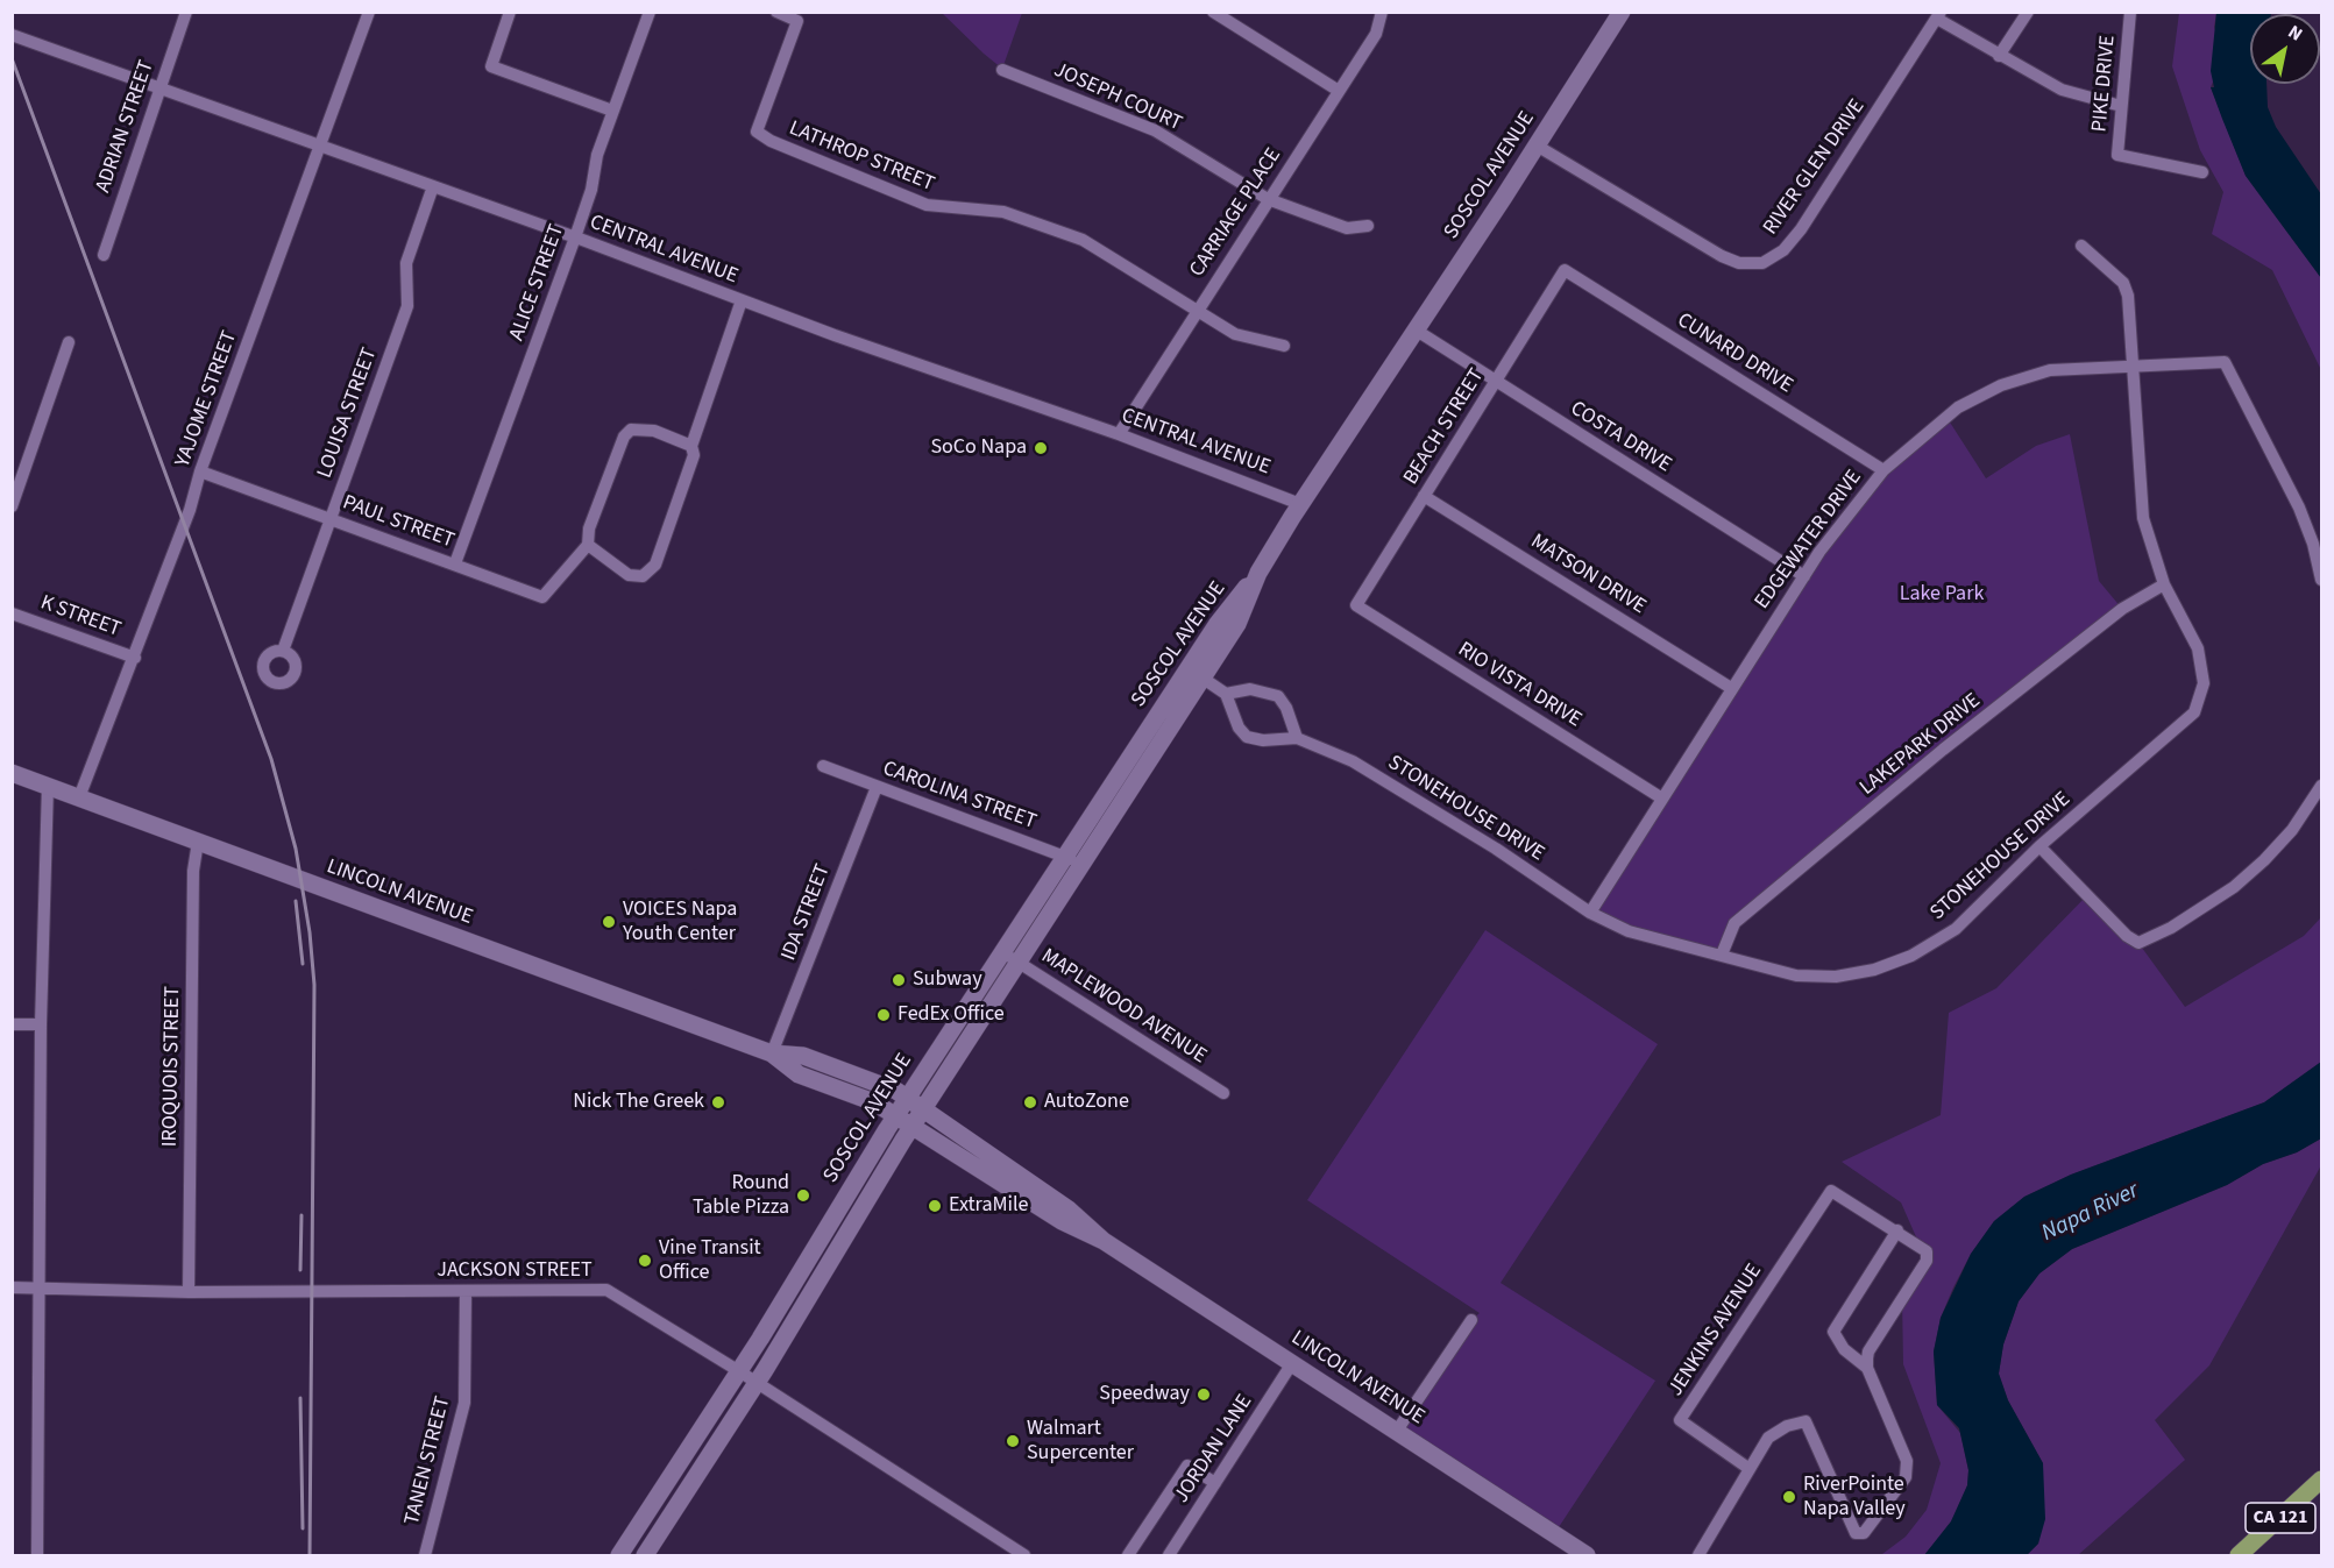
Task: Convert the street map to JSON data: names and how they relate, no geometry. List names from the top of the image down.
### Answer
{
  "streets": {
    "main road": ["SOSCOL AVENUE", "LINCOLN AVENUE", "CA 121"],
    "street": [
      "PIKE DRIVE",
      "JOSEPH COURT",
      "ADRIAN STREET",
      "LATHROP STREET",
      "RIVER GLEN DRIVE",
      "CARRIAGE PLACE",
      "CENTRAL AVENUE",
      "ALICE STREET",
      "CUNARD DRIVE",
      "YAJOME STREET",
      "LOUISA STREET",
      "BEACH STREET",
      "COSTA DRIVE",
      "PAUL STREET",
      "EDGEWATER DRIVE",
      "MATSON DRIVE",
      "K STREET",
      "RIO VISTA DRIVE",
      "LAKEPARK DRIVE",
      "CAROLINA STREET",
      "STONEHOUSE DRIVE",
      "IDA STREET",
      "MAPLEWOOD AVENUE",
      "IROQUOIS STREET",
      "JACKSON STREET",
      "JENKINS AVENUE",
      "JORDAN LANE",
      "TANEN STREET"
    ]
  },
  "crossings": [
    ["JOSEPH COURT", "CARRIAGE PLACE"],
    ["ADRIAN STREET", "CENTRAL AVENUE"],
    ["LATHROP STREET", "CARRIAGE PLACE"],
    ["RIVER GLEN DRIVE", "SOSCOL AVENUE"],
    ["SOSCOL AVENUE", "CENTRAL AVENUE"],
    ["SOSCOL AVENUE", "COSTA DRIVE"],
    ["SOSCOL AVENUE", "CAROLINA STREET"],
    ["SOSCOL AVENUE", "LINCOLN AVENUE"],
    ["SOSCOL AVENUE", "MAPLEWOOD AVENUE"],
    ["SOSCOL AVENUE", "JACKSON STREET"],
    ["CARRIAGE PLACE", "CENTRAL AVENUE"],
    ["CENTRAL AVENUE", "ALICE STREET"],
    ["CENTRAL AVENUE", "YAJOME STREET"],
    ["CENTRAL AVENUE", "LOUISA STREET"],
    ["ALICE STREET", "PAUL STREET"],
    ["CUNARD DRIVE", "BEACH STREET"],
    ["CUNARD DRIVE", "EDGEWATER DRIVE"],
    ["YAJOME STREET", "PAUL STREET"],
    ["YAJOME STREET", "K STREET"],
    ["YAJOME STREET", "LINCOLN AVENUE"],
    ["LOUISA STREET", "PAUL STREET"],
    ["BEACH STREET", "COSTA DRIVE"],
    ["BEACH STREET", "MATSON DRIVE"],
    ["BEACH STREET", "RIO VISTA DRIVE"],
    ["COSTA DRIVE", "EDGEWATER DRIVE"],
    ["EDGEWATER DRIVE", "MATSON DRIVE"],
    ["EDGEWATER DRIVE", "RIO VISTA DRIVE"],
    ["EDGEWATER DRIVE", "STONEHOUSE DRIVE"],
    ["LAKEPARK DRIVE", "STONEHOUSE DRIVE"],
    ["CAROLINA STREET", "IDA STREET"],
    ["LINCOLN AVENUE", "IDA STREET"],
    ["LINCOLN AVENUE", "IROQUOIS STREET"],
    ["LINCOLN AVENUE", "JORDAN LANE"],
    ["IROQUOIS STREET", "JACKSON STREET"],
    ["JACKSON STREET", "TANEN STREET"]
  ],
  "water": ["Napa River"],
  "parks": ["Lake Park"],
  "places": [
    "SoCo Napa",
    "VOICES Napa Youth Center",
    "Subway",
    "FedEx Office",
    "Nick The Greek",
    "AutoZone",
    "Round Table Pizza",
    "ExtraMile",
    "Vine Transit Office",
    "Speedway",
    "Walmart Supercenter",
    "RiverPointe Napa Valley"
  ],
  "north": "top right"
}
